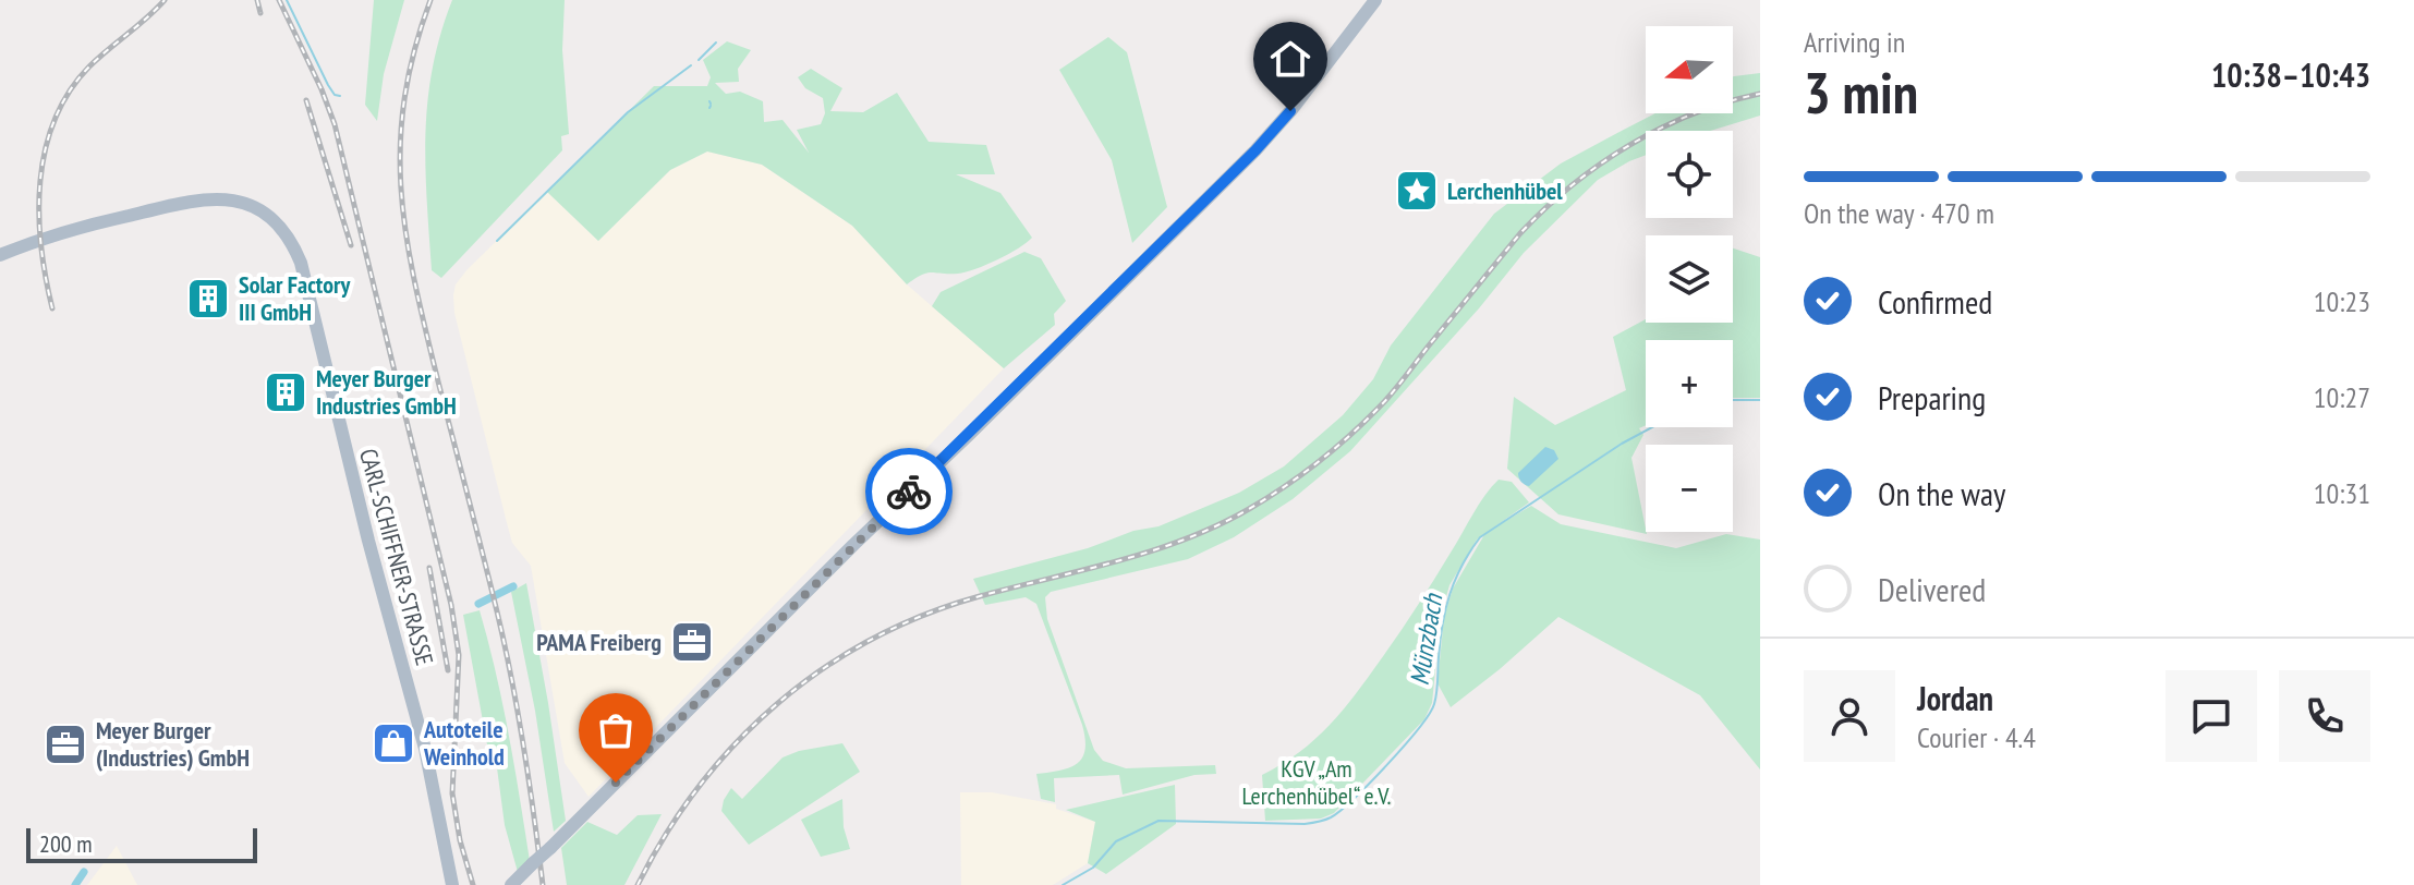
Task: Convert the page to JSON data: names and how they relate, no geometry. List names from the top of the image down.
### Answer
{
  "streets": {
    "main road": ["CARL-SCHIFFNER-STRASSE"]
  },
  "water": ["Münzbach"],
  "parks": ["KGV „Am Lerchenhübel“ e.V."],
  "places": {
    "place": ["Lerchenhübel"],
    "building": ["Solar Factory III GmbH", "Meyer Burger Industries GmbH"],
    "office": ["PAMA Freiberg", "Meyer Burger (Industries) GmbH"],
    "shop": ["Autoteile Weinhold"]
  },
  "scale_bar": "200 m",
  "north": "left",
  "page": {
    "heading": ["3 min", "Arriving in", "10:38–10:43"],
    "panel": ["Jordan", "Courier · 4.4"],
    "map_buttons": ["+", "−"],
    "bar": "On the way · 470 m",
    "list": [
      ["Confirmed", "10:23"],
      ["Preparing", "10:27"],
      ["On the way", "10:31"],
      "Delivered"
    ],
    "scale": "200 m"
  }
}
